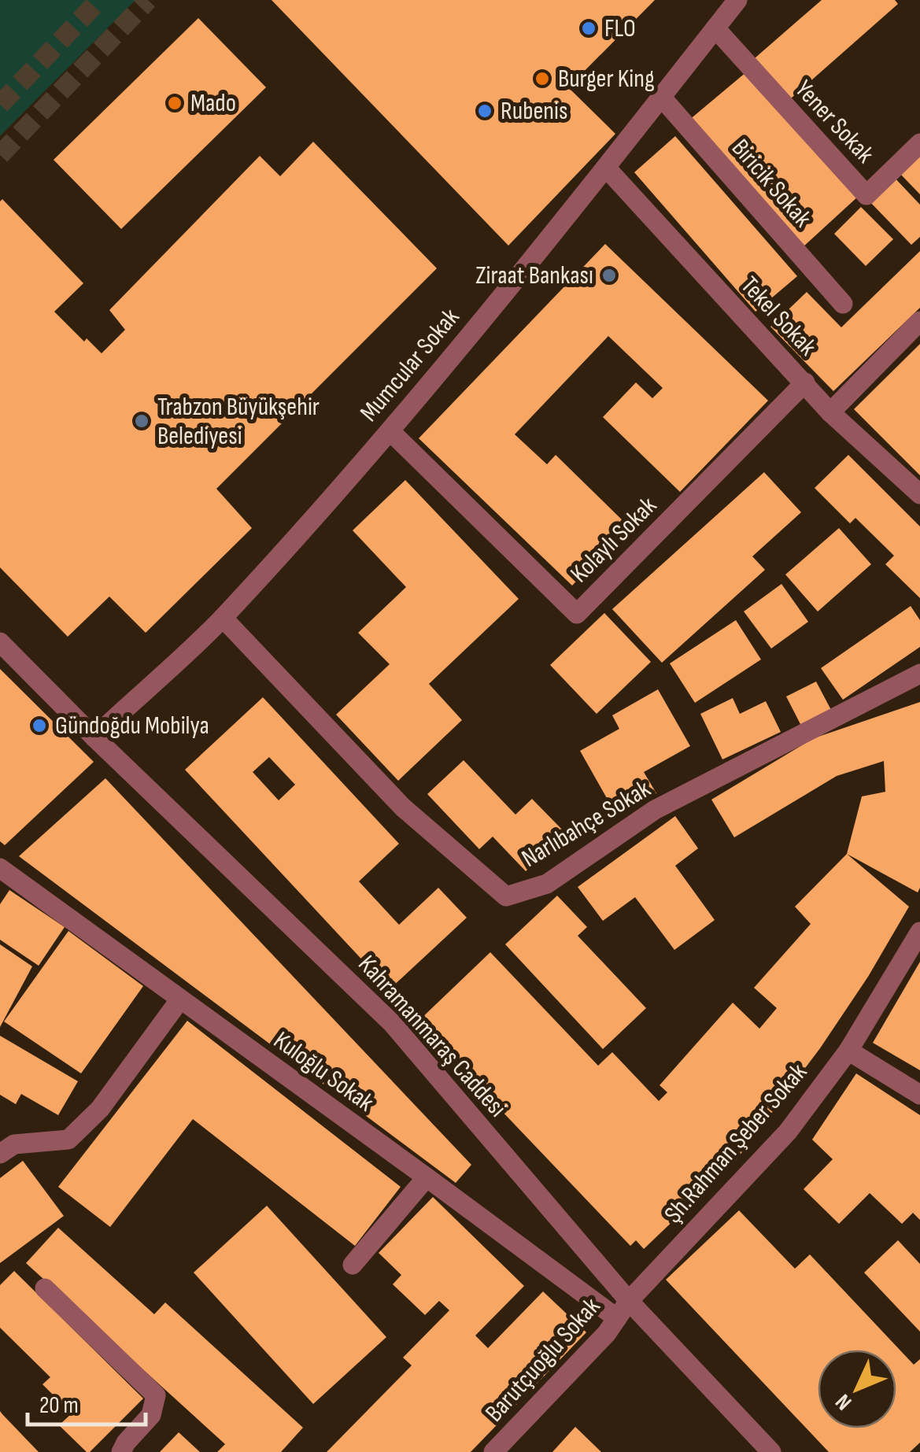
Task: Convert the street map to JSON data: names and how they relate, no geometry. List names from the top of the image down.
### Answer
{
  "streets": {
    "street": [
      "Yener Sokak",
      "Biricik Sokak",
      "Tekel Sokak",
      "Mumcular Sokak",
      "Kolaylı Sokak",
      "Narlıbahçe Sokak",
      "Kahramanmaraş Caddesi",
      "Kuloğlu Sokak",
      "Şh.Rahman Şeber Sokak",
      "Barutçuoğlu Sokak"
    ]
  },
  "crossings": [
    ["Yener Sokak", "Mumcular Sokak"],
    ["Biricik Sokak", "Mumcular Sokak"],
    ["Tekel Sokak", "Mumcular Sokak"],
    ["Tekel Sokak", "Kolaylı Sokak"],
    ["Mumcular Sokak", "Kolaylı Sokak"],
    ["Mumcular Sokak", "Narlıbahçe Sokak"],
    ["Mumcular Sokak", "Kahramanmaraş Caddesi"],
    ["Kahramanmaraş Caddesi", "Şh.Rahman Şeber Sokak"],
    ["Kahramanmaraş Caddesi", "Barutçuoğlu Sokak"],
    ["Kuloğlu Sokak", "Barutçuoğlu Sokak"],
    ["Şh.Rahman Şeber Sokak", "Barutçuoğlu Sokak"]
  ],
  "places": [
    "FLO",
    "Burger King",
    "Mado",
    "Rubenis",
    "Ziraat Bankası",
    "Trabzon Büyükşehir Belediyesi",
    "Gündoğdu Mobilya"
  ],
  "scale_bar": "20 m",
  "north": "bottom left"
}
